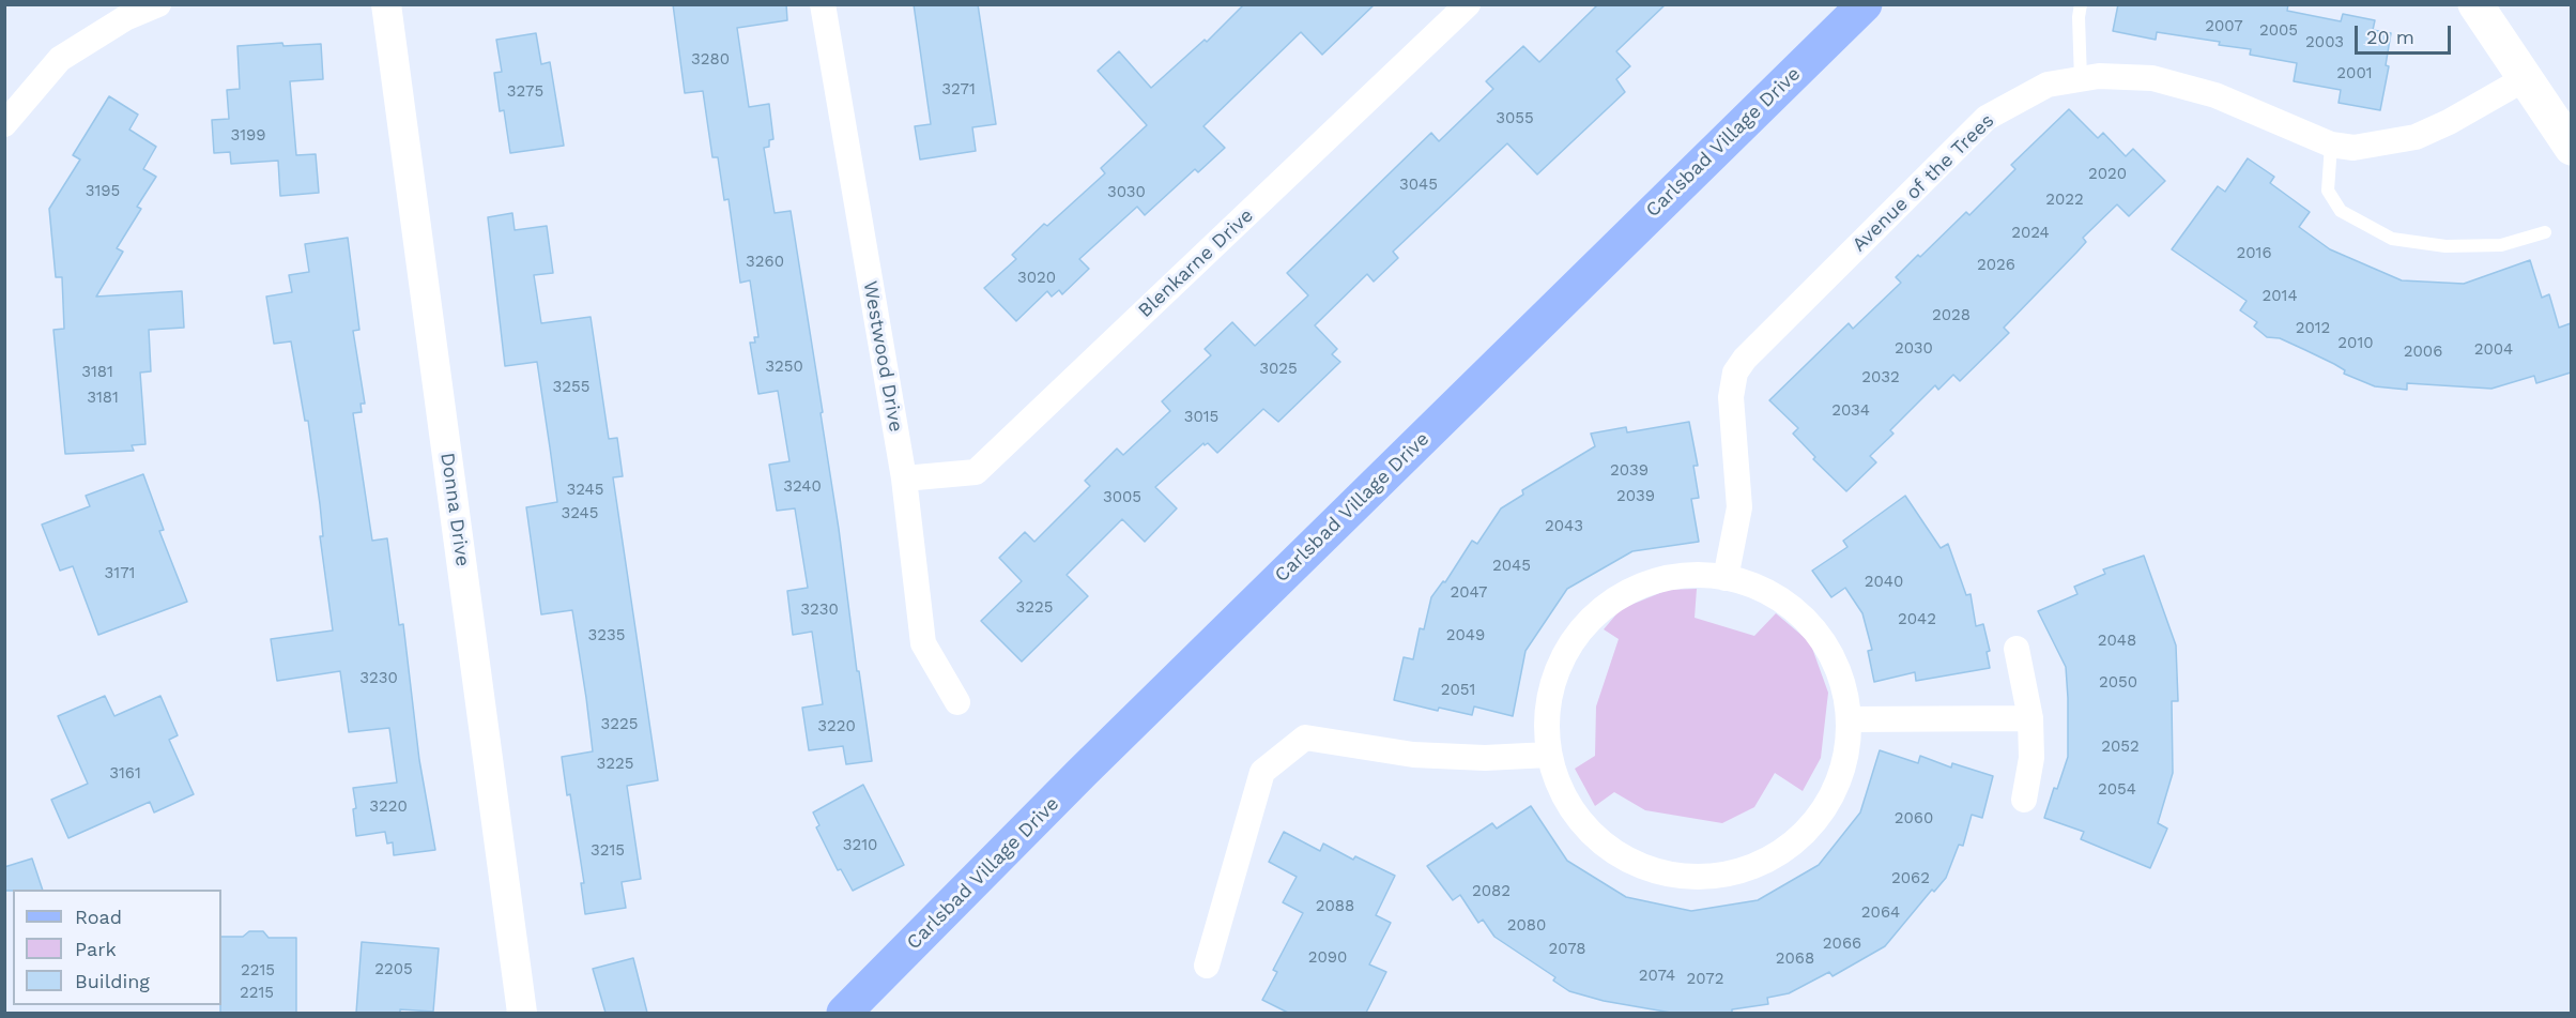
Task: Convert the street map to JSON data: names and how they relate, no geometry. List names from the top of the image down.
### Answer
{
  "streets": {
    "main road": ["Carlsbad Village Drive"],
    "street": [
      "Avenue of the Trees",
      "Blenkarne Drive",
      "Westwood Drive",
      "Donna Drive"
    ]
  },
  "crossings": [
    ["Blenkarne Drive", "Westwood Drive"]
  ],
  "house_numbers": [
    "2007",
    "2005",
    "2003",
    "3280",
    "2001",
    "3271",
    "3275",
    "3055",
    "3199",
    "2020",
    "3045",
    "3195",
    "3030",
    "2022",
    "2024",
    "2016",
    "3260",
    "2026",
    "3020",
    "2014",
    "2028",
    "2012",
    "2010",
    "2030",
    "2004",
    "2006",
    "3250",
    "3025",
    "3181",
    "2032",
    "3255",
    "3181",
    "2034",
    "3015",
    "2039",
    "3240",
    "3245",
    "2039",
    "3005",
    "3245",
    "2043",
    "2045",
    "3171",
    "2040",
    "2047",
    "3225",
    "3230",
    "2042",
    "3235",
    "2049",
    "2048",
    "3230",
    "2050",
    "2051",
    "3225",
    "3220",
    "2052",
    "3225",
    "3161",
    "2054",
    "3220",
    "2060",
    "3210",
    "3215",
    "2062",
    "2082",
    "2088",
    "2064",
    "2080",
    "2066",
    "2078",
    "2090",
    "2068",
    "2205",
    "2215",
    "2074",
    "2072",
    "2215"
  ],
  "legend": ["Road", "Park", "Building"],
  "scale_bar": "20 m"
}
